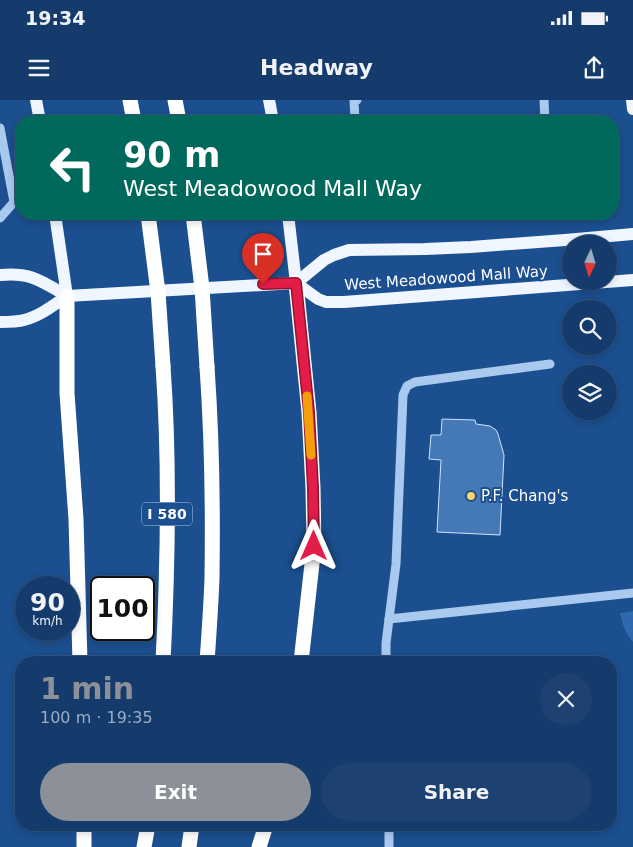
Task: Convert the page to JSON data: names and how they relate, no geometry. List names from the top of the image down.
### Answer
{
  "streets": {
    "highway": ["I 580"],
    "main road": ["West Meadowood Mall Way"]
  },
  "places": ["P.F. Chang's"],
  "north": "bottom",
  "page": {
    "status": "19:34",
    "header": "Headway",
    "turn": ["90 m", "West Meadowood Mall Way"],
    "speed": "90 km/h",
    "limit": "100",
    "heading": ["1 min", "100 m · 19:35"],
    "buttons": ["Exit", "Share"]
  }
}
